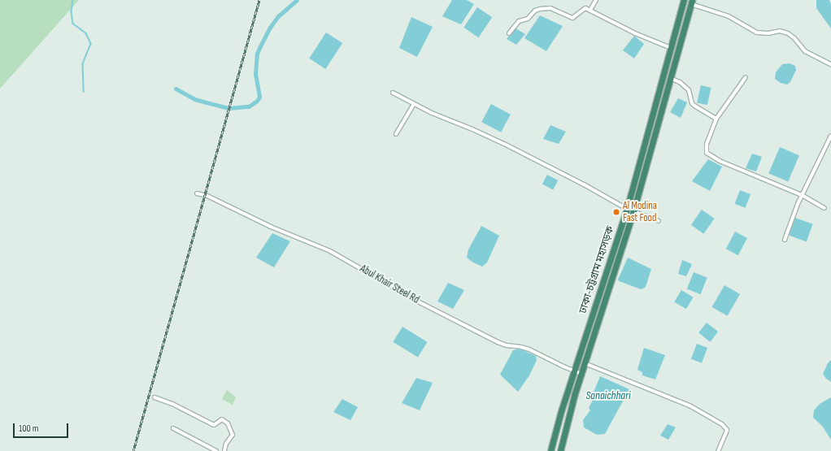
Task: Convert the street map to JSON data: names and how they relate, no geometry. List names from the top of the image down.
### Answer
{
  "streets": {
    "highway": ["ঢাকা-চট্টগ্রাম মহাসড়ক"],
    "street": ["Abul Khair Steel Rd"]
  },
  "crossings": [
    ["ঢাকা-চট্টগ্রাম মহাসড়ক", "Abul Khair Steel Rd"]
  ],
  "water": ["Sonaichhari"],
  "places": ["Al Modina Fast Food"],
  "scale_bar": "100 m"
}
